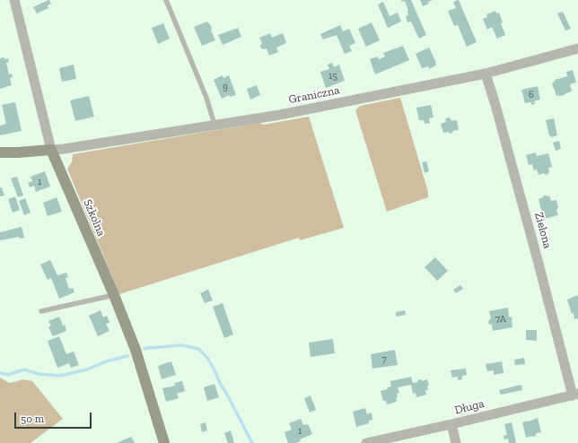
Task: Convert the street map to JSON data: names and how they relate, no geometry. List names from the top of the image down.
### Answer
{
  "streets": {
    "street": [
      "Graniczna",
      "Szkolna",
      "Zielona",
      "Długa"
    ]
  },
  "crossings": [
    ["Graniczna", "Szkolna"],
    ["Graniczna", "Zielona"],
    ["Zielona", "Długa"]
  ],
  "house_numbers": [
    "15",
    "9",
    "6",
    "1",
    "7A",
    "7",
    "1"
  ],
  "scale_bar": "50 m"
}
